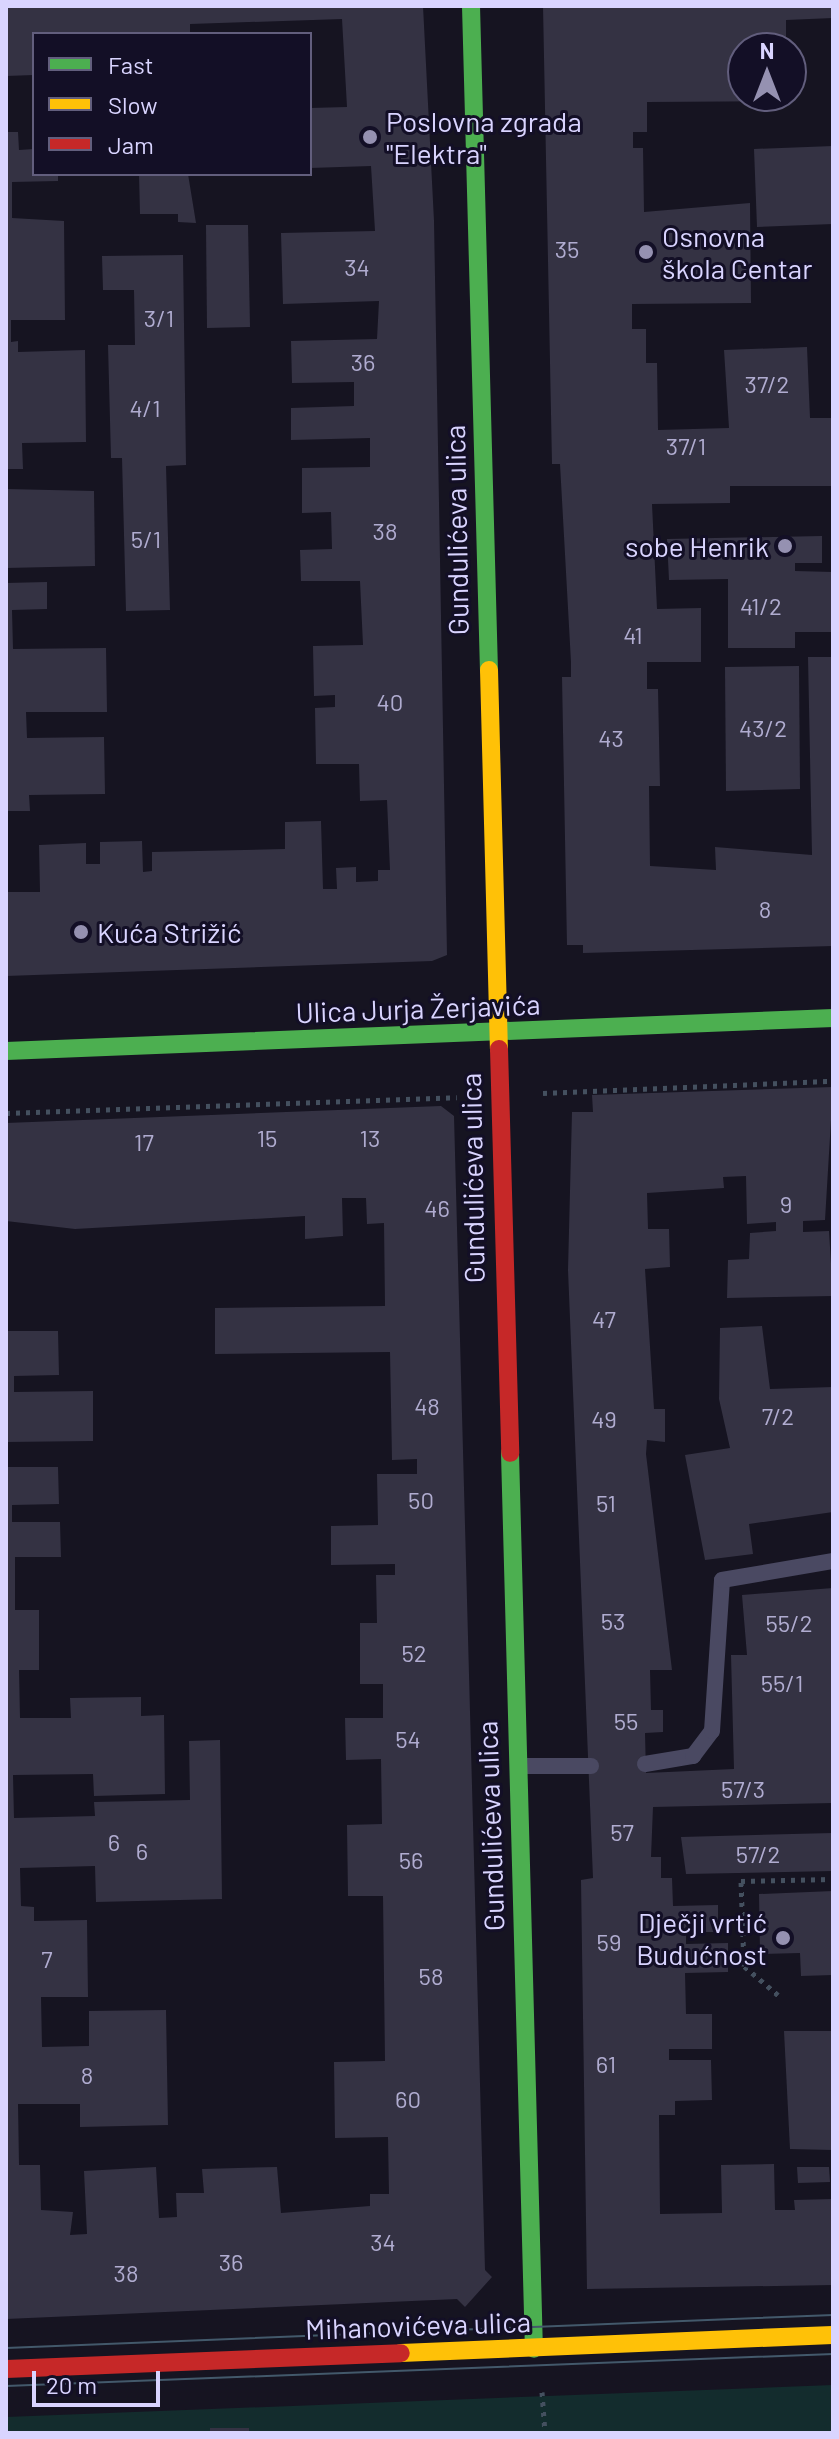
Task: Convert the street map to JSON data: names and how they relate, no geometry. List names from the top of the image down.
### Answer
{
  "streets": {
    "street": ["Gundulićeva ulica", "Ulica Jurja Žerjavića", "Mihanovićeva ulica"]
  },
  "crossings": [
    ["Gundulićeva ulica", "Ulica Jurja Žerjavića"],
    ["Gundulićeva ulica", "Mihanovićeva ulica"]
  ],
  "places": [
    "Poslovna zgrada \"Elektra\"",
    "Osnovna škola Centar",
    "sobe Henrik",
    "Kuća Strižić",
    "Dječji vrtić Budućnost"
  ],
  "house_numbers": [
    "35",
    "34",
    "3/1",
    "36",
    "37/2",
    "4/1",
    "37/1",
    "38",
    "5/1",
    "41/2",
    "41",
    "40",
    "43/2",
    "43",
    "8",
    "15",
    "13",
    "17",
    "9",
    "46",
    "47",
    "48",
    "7/2",
    "49",
    "50",
    "51",
    "53",
    "55/2",
    "52",
    "55/1",
    "55",
    "54",
    "57/3",
    "57",
    "6",
    "6",
    "57/2",
    "56",
    "59",
    "7",
    "58",
    "61",
    "8",
    "60",
    "34",
    "36",
    "38"
  ],
  "legend": ["Fast", "Slow", "Jam"],
  "scale_bar": "20 m",
  "north": "top"
}
